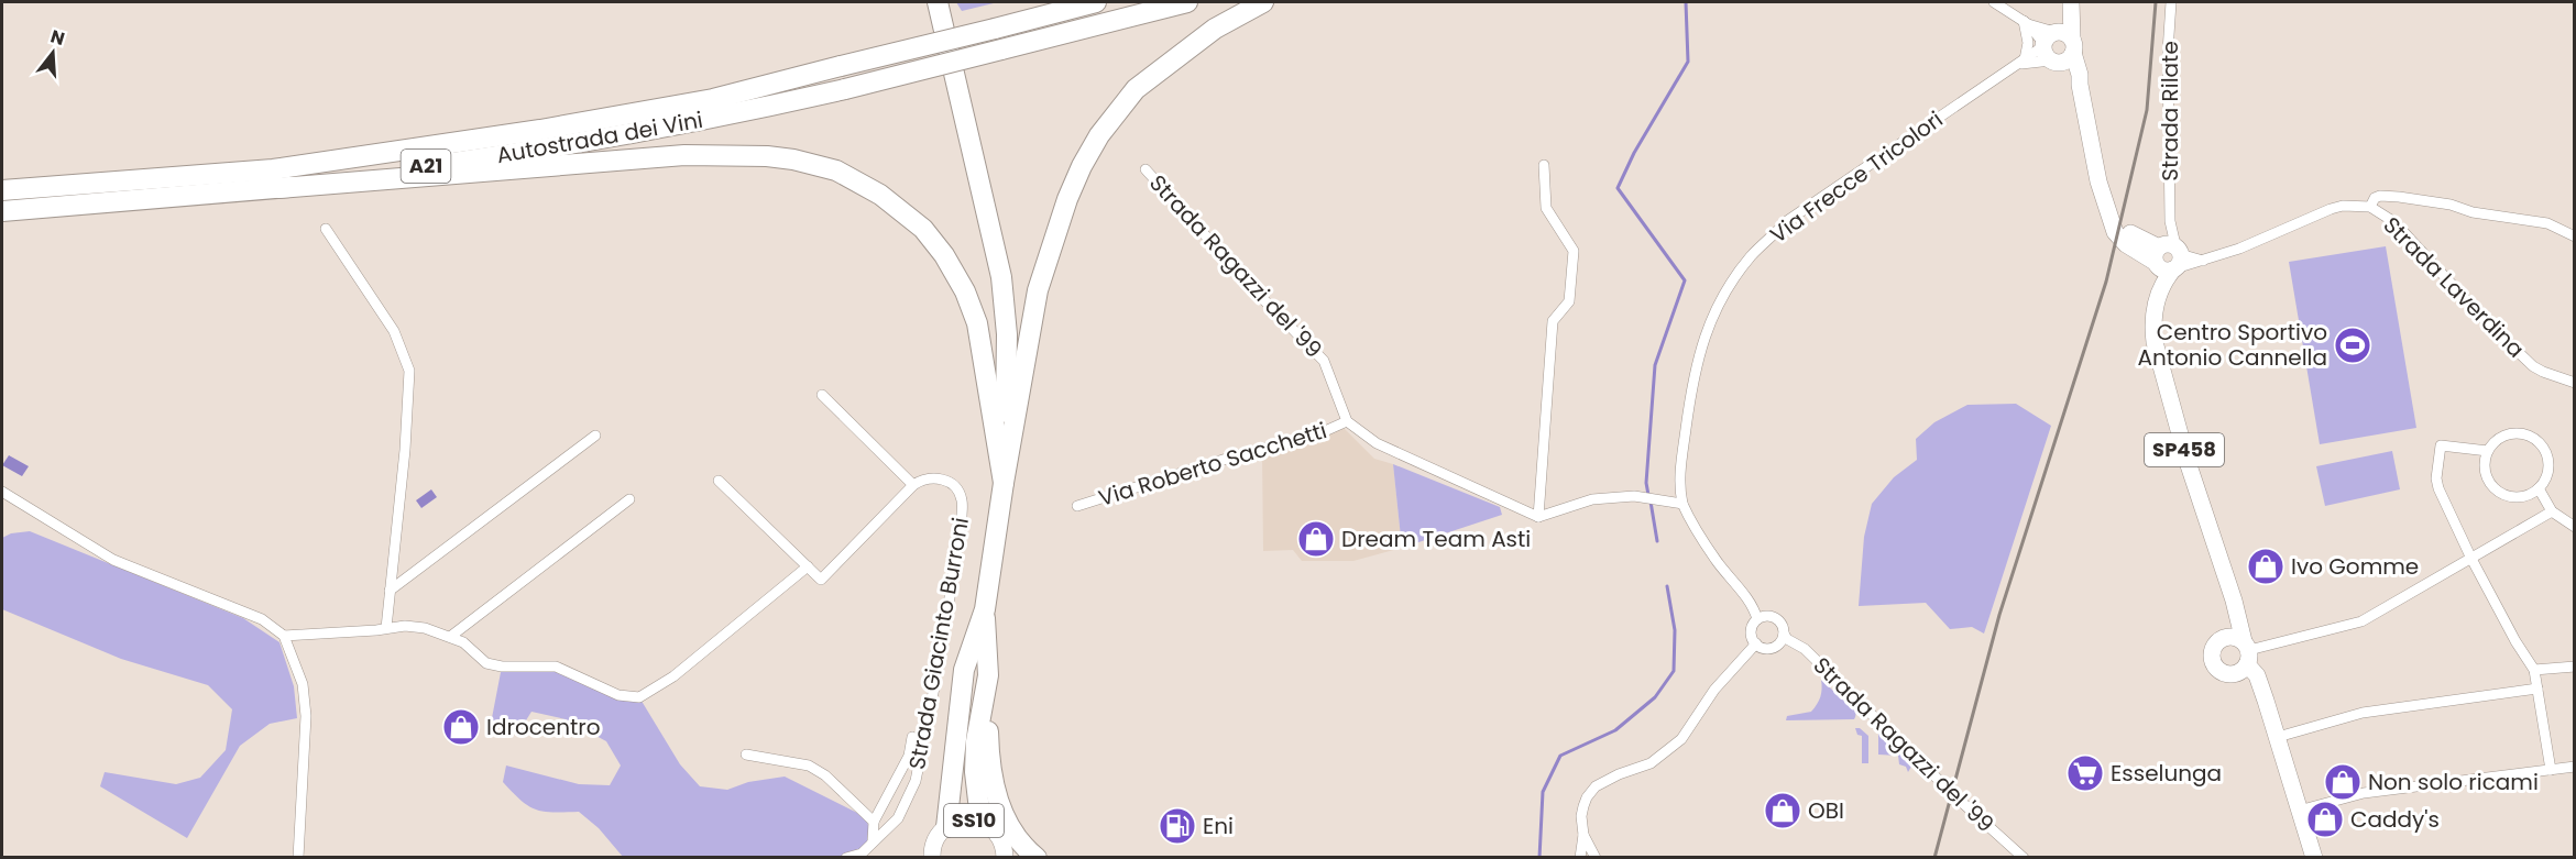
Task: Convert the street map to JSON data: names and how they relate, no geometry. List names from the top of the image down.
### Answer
{
  "streets": {
    "highway": ["Autostrada dei Vini", "A21"],
    "main road": ["SP458", "SS10"],
    "street": [
      "Strada Rilate",
      "Via Frecce Tricolori",
      "Strada Ragazzi del '99",
      "Strada Laverdina",
      "Via Roberto Sacchetti",
      "Strada Giacinto Burroni"
    ]
  },
  "crossings": [
    ["Strada Rilate", "Strada Laverdina"],
    ["Strada Rilate", "SP458"],
    ["Strada Ragazzi del '99", "Via Roberto Sacchetti"],
    ["Strada Laverdina", "SP458"]
  ],
  "places": {
    "sports": ["Centro Sportivo Antonio Cannella"],
    "shop": [
      "Dream Team Asti",
      "Ivo Gomme",
      "Idrocentro",
      "Non solo ricami",
      "OBI",
      "Caddy's"
    ],
    "supermarket": ["Esselunga"],
    "fuel station": ["Eni"]
  },
  "north": "top"
}
